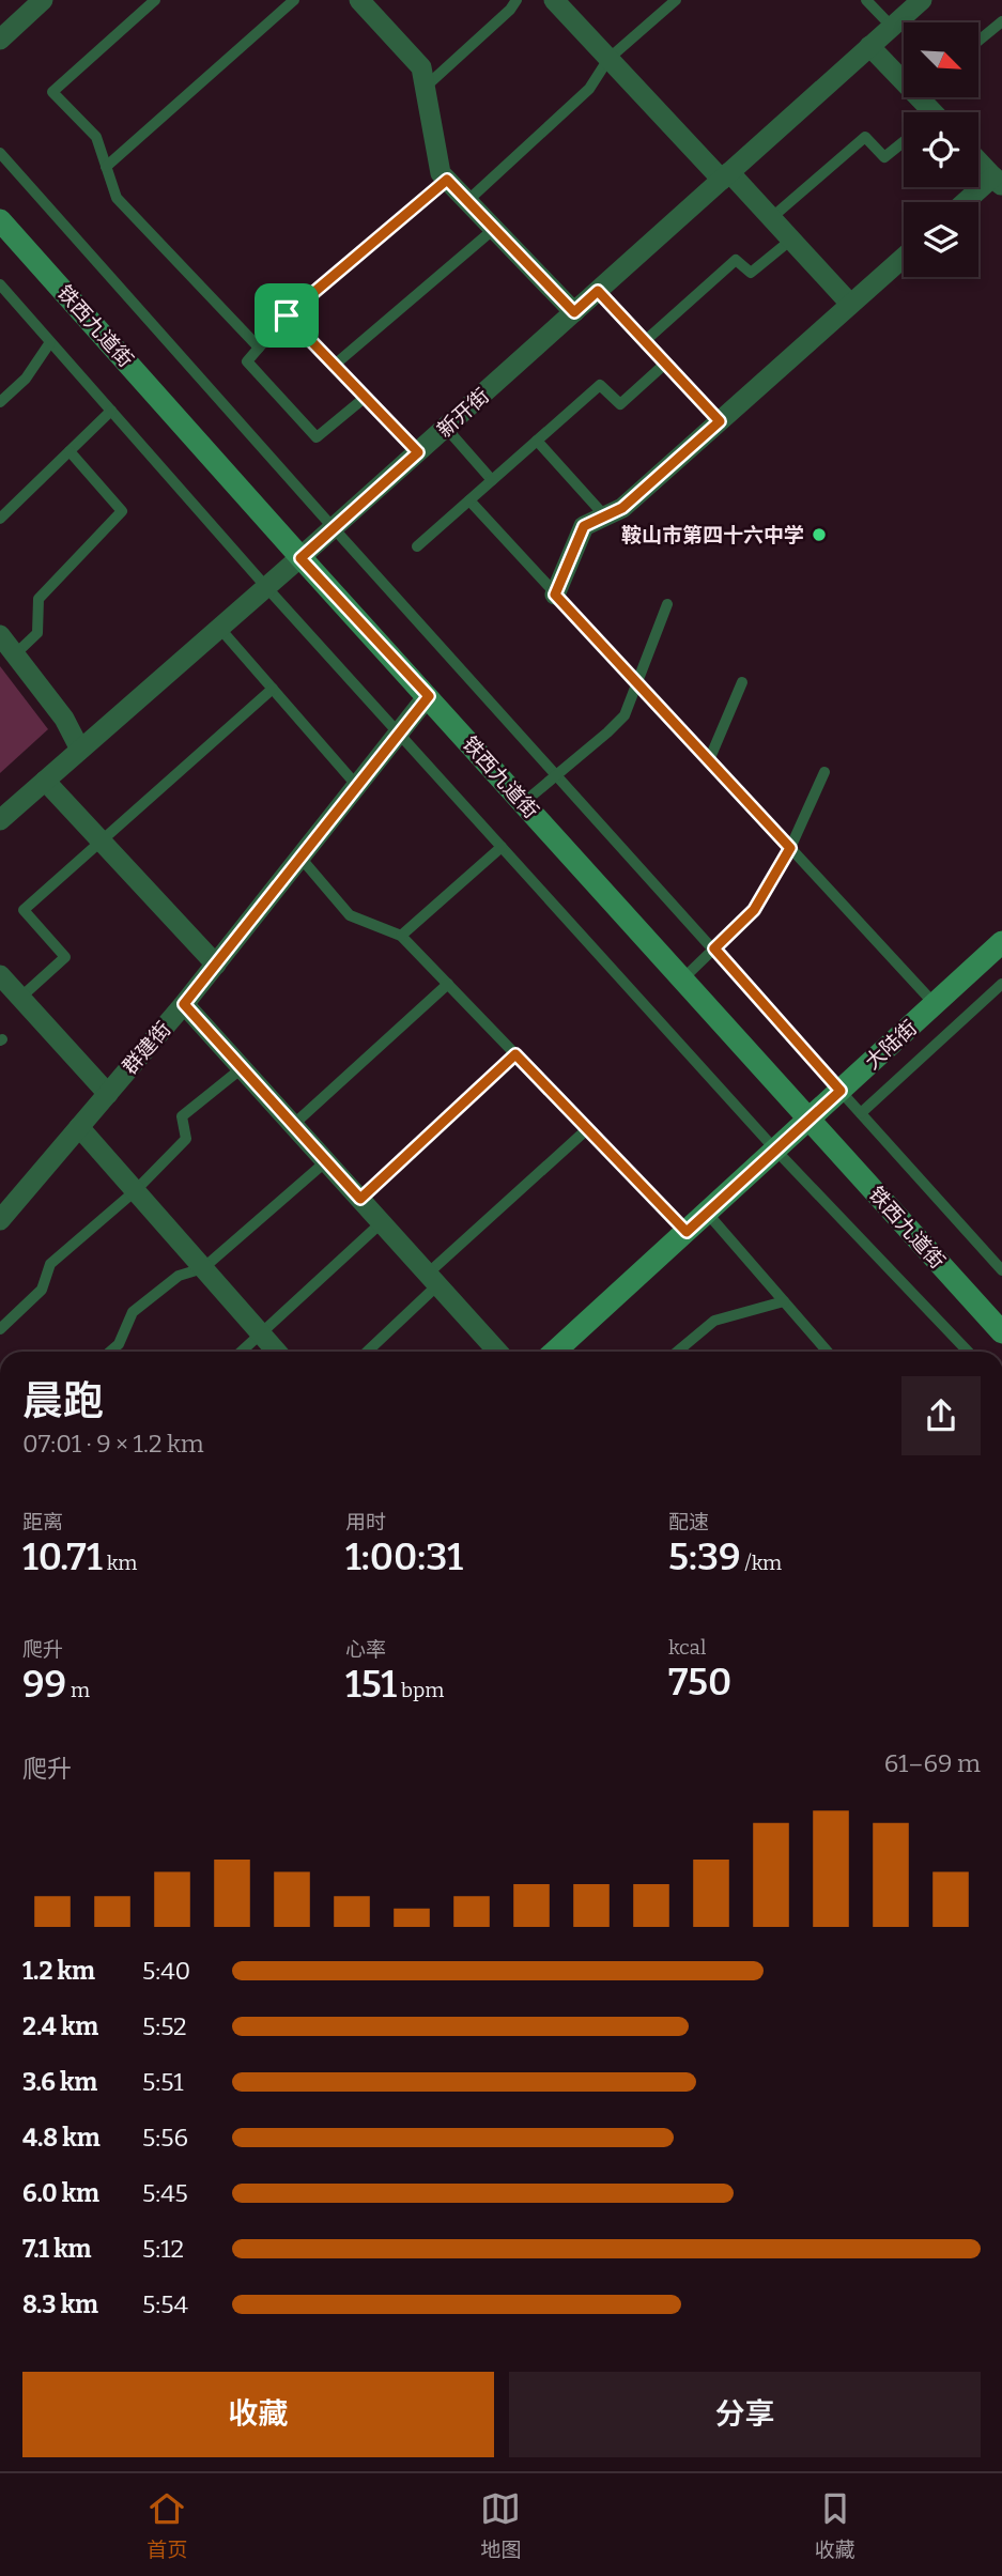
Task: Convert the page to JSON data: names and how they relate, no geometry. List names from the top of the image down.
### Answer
{
  "streets": {
    "main road": ["铁西九道街", "大陆街"],
    "street": ["新开街", "群建街"]
  },
  "crossings": [
    ["铁西九道街", "新开街"],
    ["铁西九道街", "大陆街"],
    ["铁西九道街", "群建街"]
  ],
  "places": ["鞍山市第四十六中学"],
  "north": "bottom right",
  "page": {
    "heading": ["晨跑", "07:01 · 9 × 1.2 km"],
    "stats": [
      ["距离", "10.71 km"],
      ["用时", "1:00:31"],
      ["配速", "5:39 /km"],
      ["爬升", "99 m"],
      ["心率", "151 bpm"],
      ["kcal", "750"]
    ],
    "chart": ["爬升", "61–69 m"],
    "list": [
      {
        "name": "1.2 km",
        "note": "5:40"
      },
      {
        "name": "2.4 km",
        "note": "5:52"
      },
      {
        "name": "3.6 km",
        "note": "5:51"
      },
      {
        "name": "4.8 km",
        "note": "5:56"
      },
      {
        "name": "6.0 km",
        "note": "5:45"
      },
      {
        "name": "7.1 km",
        "note": "5:12"
      },
      {
        "name": "8.3 km",
        "note": "5:54"
      }
    ],
    "buttons": ["收藏", "分享"],
    "tabs": ["首页", "地图", "收藏"]
  }
}
